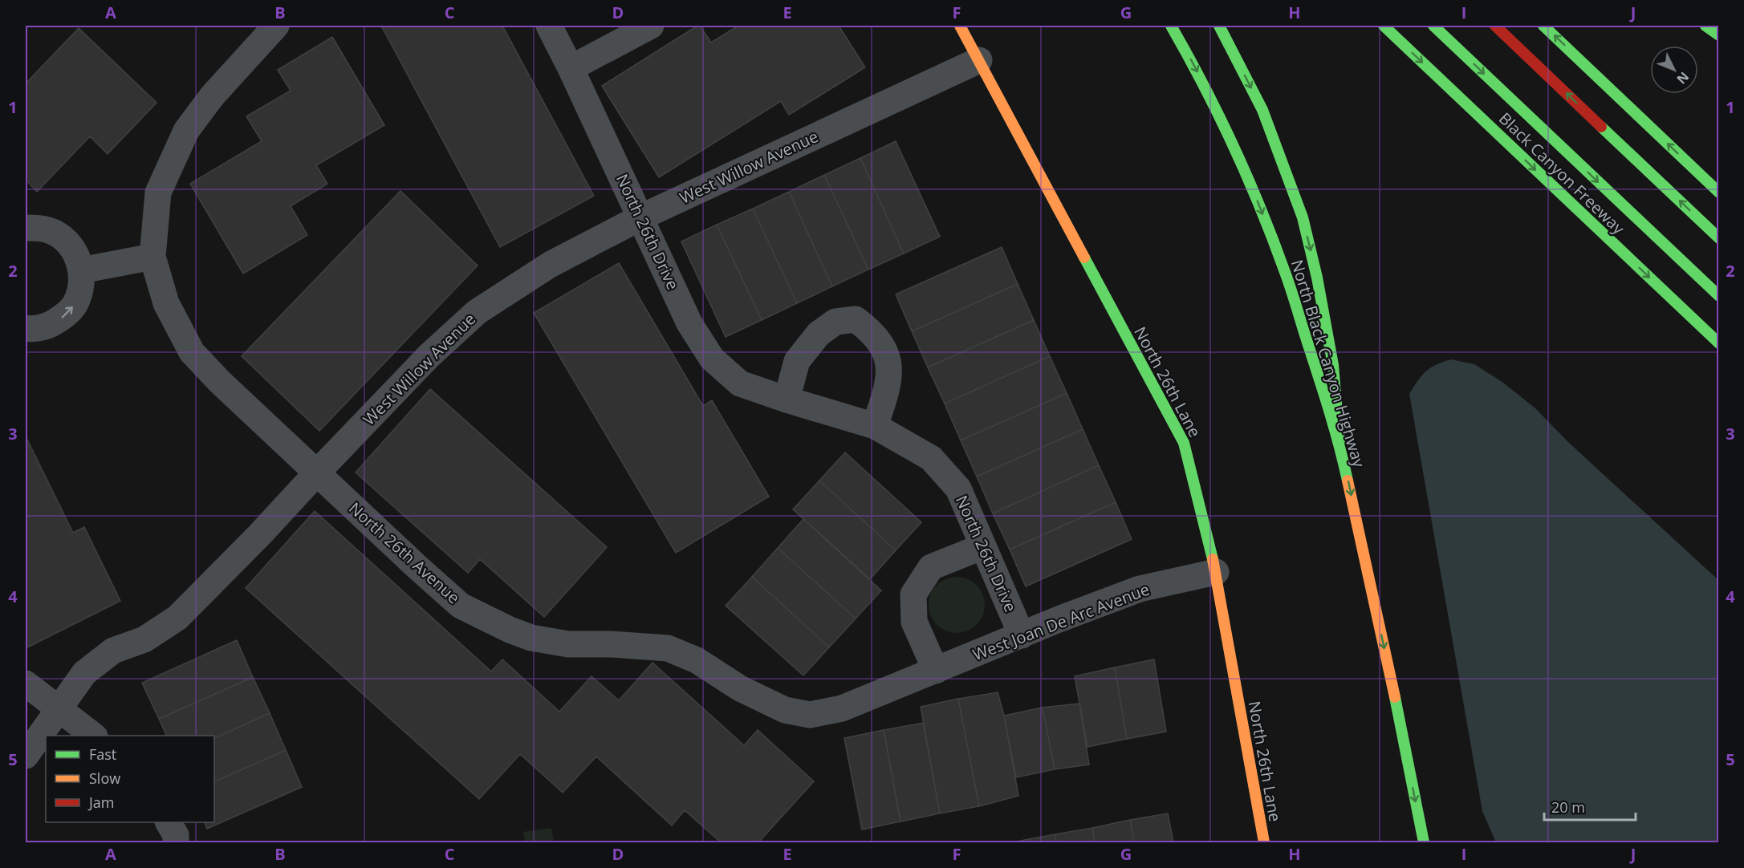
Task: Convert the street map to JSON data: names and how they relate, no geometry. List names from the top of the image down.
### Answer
{
  "streets": {
    "main road": ["Black Canyon Freeway", "North Black Canyon Highway", "North 26th Lane"],
    "street": [
      "West Willow Avenue",
      "North 26th Drive",
      "North 26th Avenue",
      "West Joan De Arc Avenue"
    ]
  },
  "crossings": [
    ["West Willow Avenue", "North 26th Drive"],
    ["West Willow Avenue", "North 26th Lane"],
    ["West Willow Avenue", "North 26th Avenue"],
    ["North 26th Drive", "West Joan De Arc Avenue"],
    ["North 26th Lane", "West Joan De Arc Avenue"],
    ["North 26th Avenue", "West Joan De Arc Avenue"]
  ],
  "legend": ["Fast", "Slow", "Jam"],
  "scale_bar": "20 m",
  "north": "bottom right",
  "grid": {
    "columns": [
      "A",
      "B",
      "C",
      "D",
      "E",
      "F",
      "G",
      "H",
      "I",
      "J"
    ],
    "rows": [
      "1",
      "2",
      "3",
      "4",
      "5"
    ]
  }
}
